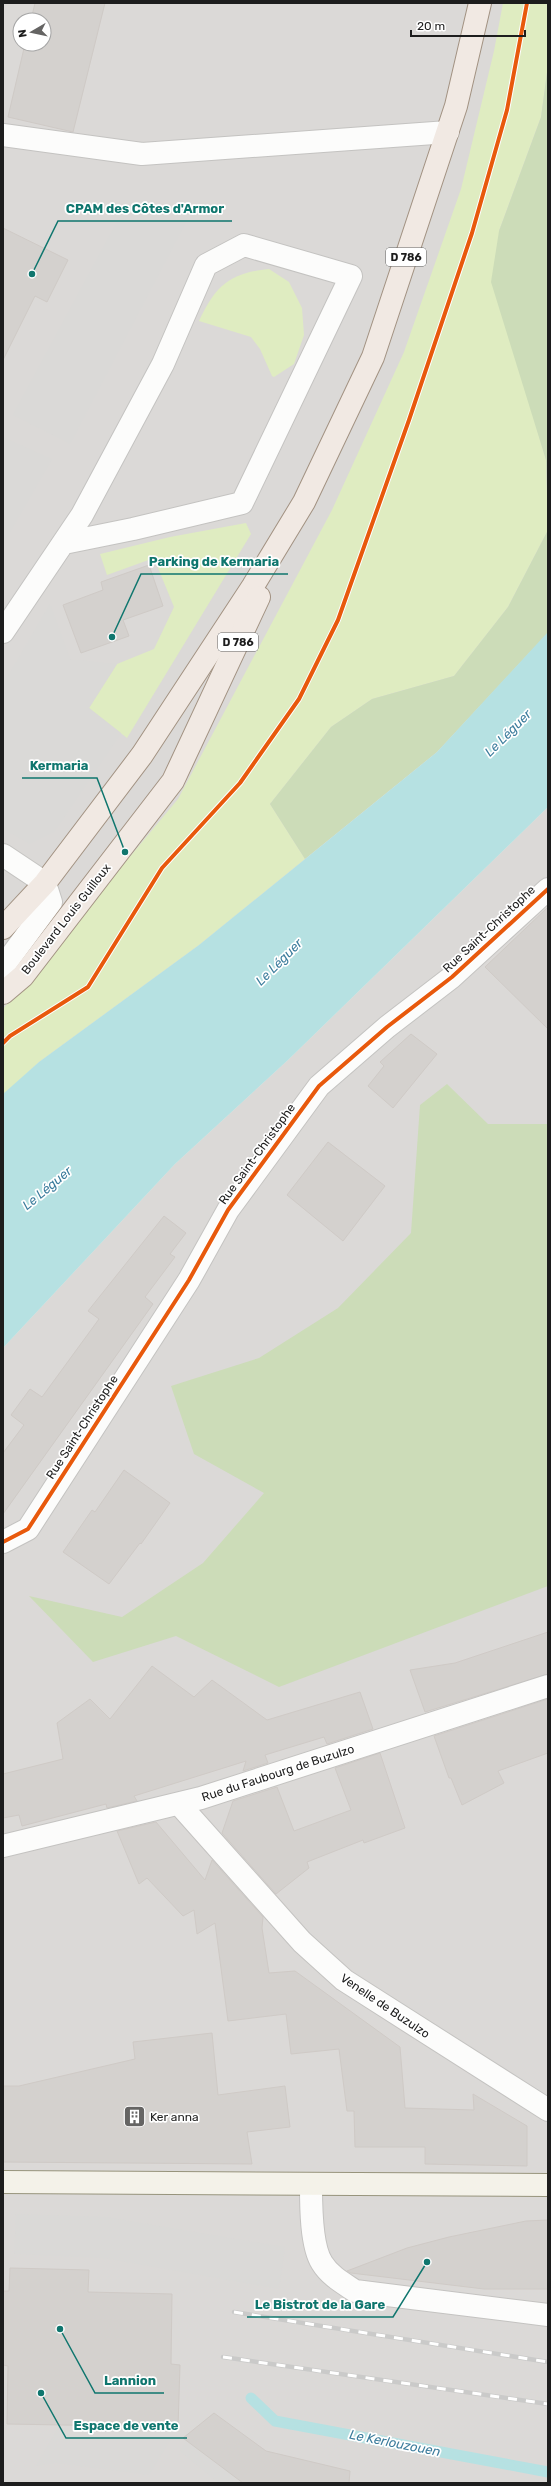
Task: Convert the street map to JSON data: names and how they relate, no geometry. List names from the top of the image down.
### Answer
{
  "streets": {
    "main road": ["D 786", "Boulevard Louis Guilloux"],
    "street": ["Rue Saint-Christophe", "Rue du Faubourg de Buzulzo", "Venelle de Buzulzo"]
  },
  "crossings": [
    ["D 786", "Boulevard Louis Guilloux"],
    ["Rue du Faubourg de Buzulzo", "Venelle de Buzulzo"]
  ],
  "water": ["Le Léguer", "Le Kerlouzouen"],
  "places": {
    "other": [
      "CPAM des Côtes d'Armor",
      "Parking de Kermaria",
      "Kermaria",
      "Le Bistrot de la Gare",
      "Lannion",
      "Espace de vente"
    ],
    "building": ["Ker anna"]
  },
  "scale_bar": "20 m",
  "north": "left"
}
